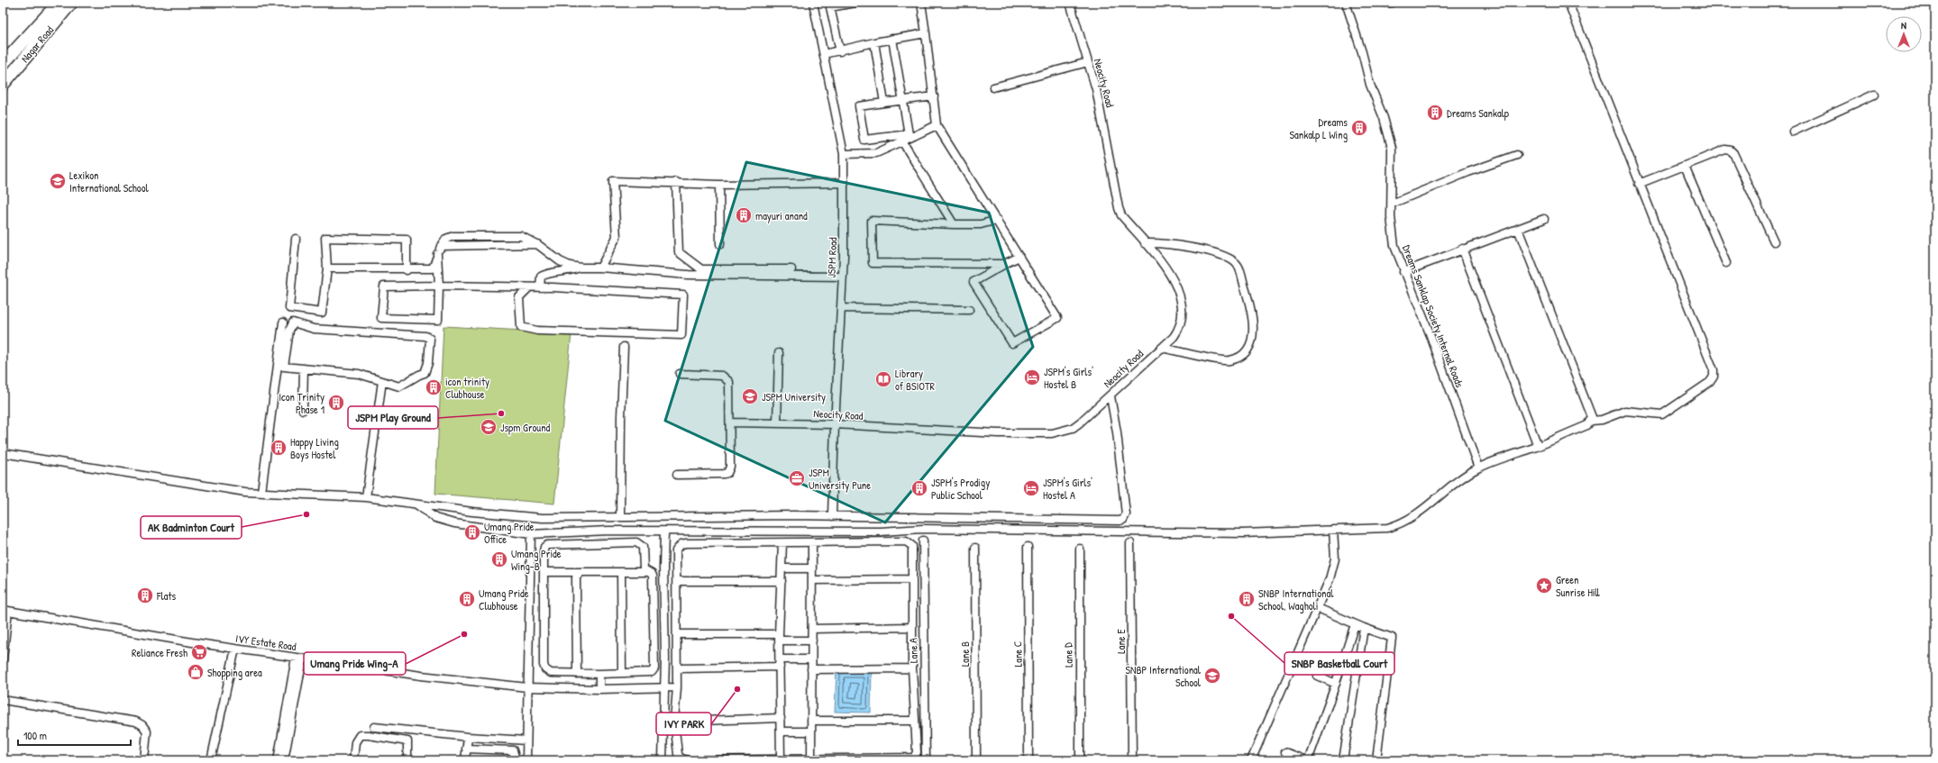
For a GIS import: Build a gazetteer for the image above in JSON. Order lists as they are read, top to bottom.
{
  "streets": {
    "highway": ["Nagar Road"],
    "street": [
      "Neocity Road",
      "JSPM Road",
      "Dreams Sanklap Society Internal Roads",
      "Lane E",
      "IVY Estate Road",
      "Lane A",
      "Lane B",
      "Lane C",
      "Lane D"
    ]
  },
  "crossings": [
    ["Neocity Road", "JSPM Road"]
  ],
  "places": {
    "building": [
      "Dreams Sankalp",
      "Dreams Sankalp L Wing",
      "mayuri anand",
      "icon trinity Clubhouse",
      "Icon Trinity Phase 1",
      "Happy Living Boys Hostel",
      "JSPM's Prodigy Public School",
      "Umang Pride Office",
      "Umang Pride Wing-B",
      "Flats",
      "Umang Pride Clubhouse",
      "SNBP International School, Wagholi"
    ],
    "school or university": [
      "Lexikon International School",
      "JSPM University",
      "Jspm Ground",
      "SNBP International School"
    ],
    "hotel": ["JSPM's Girls' Hostel B", "JSPM's Girls' Hostel A"],
    "library": ["Library of BSIOTR"],
    "other": [
      "JSPM Play Ground",
      "AK Badminton Court",
      "SNBP Basketball Court",
      "Umang Pride Wing-A",
      "IVY PARK"
    ],
    "office": ["JSPM University Pune"],
    "place": ["Green Sunrise Hill"],
    "supermarket": ["Reliance Fresh"],
    "shop": ["Shopping area"]
  },
  "scale_bar": "100 m",
  "north": "top"
}
